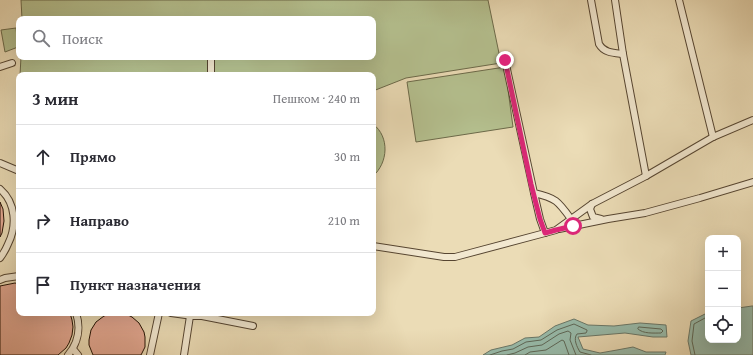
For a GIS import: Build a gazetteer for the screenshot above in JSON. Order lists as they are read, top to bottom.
{
  "page": {
    "search": "Поиск",
    "heading": ["3 мин", "Пешком · 240 m"],
    "list": [
      ["Прямо", "30 m"],
      ["Направо", "210 m"],
      "Пункт назначения"
    ],
    "map_buttons": ["+", "−"]
  }
}
